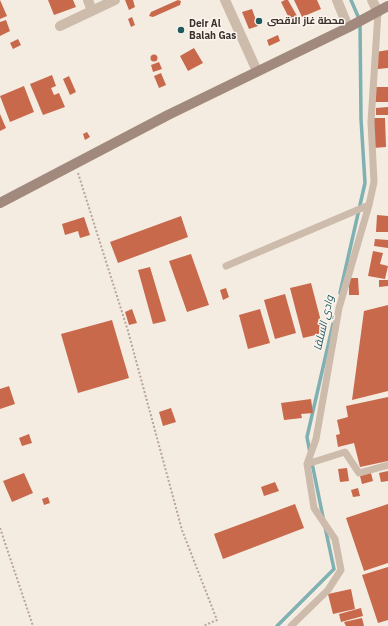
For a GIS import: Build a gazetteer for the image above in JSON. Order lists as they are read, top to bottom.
{
  "water": ["وادي السلقا"],
  "places": ["محطة غاز الاقصى", "Deir Al Balah Gas"]
}
